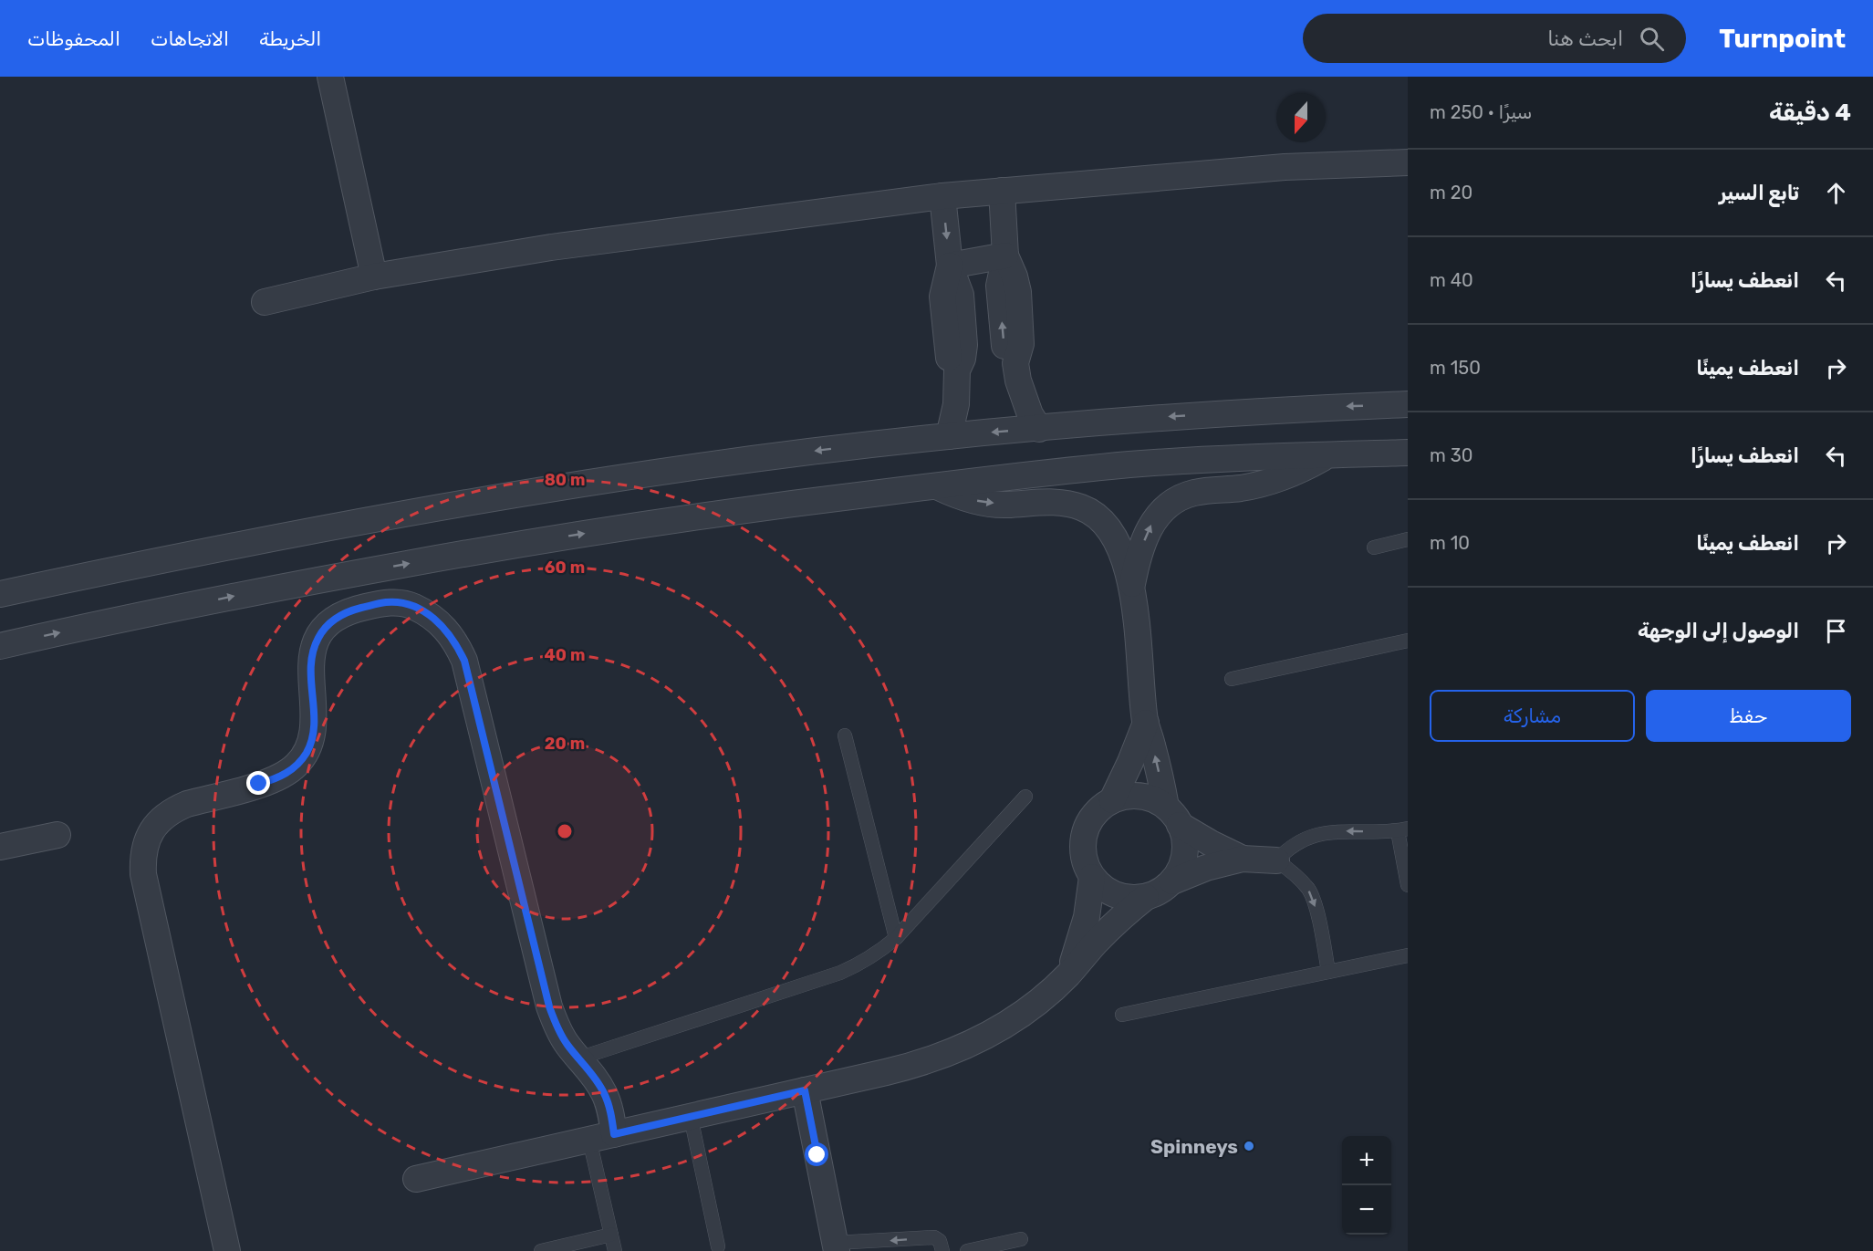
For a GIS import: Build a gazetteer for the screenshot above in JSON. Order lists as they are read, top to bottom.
{
  "places": ["Spinneys"],
  "north": "bottom",
  "page": {
    "header": "Turnpoint",
    "search": "ابحث هنا",
    "nav": ["الخريطة", "الاتجاهات", "المحفوظات"],
    "heading": ["4 دقيقة", "سيرًا · 250 m"],
    "list": [
      ["تابع السير", "20 m"],
      ["انعطف يسارًا", "40 m"],
      ["انعطف يمينًا", "150 m"],
      ["انعطف يسارًا", "30 m"],
      ["انعطف يمينًا", "10 m"],
      "الوصول إلى الوجهة"
    ],
    "buttons": ["حفظ", "مشاركة"],
    "map_buttons": ["+", "−"]
  },
  "rings": [
    "80 m",
    "60 m",
    "40 m",
    "20 m"
  ]
}
